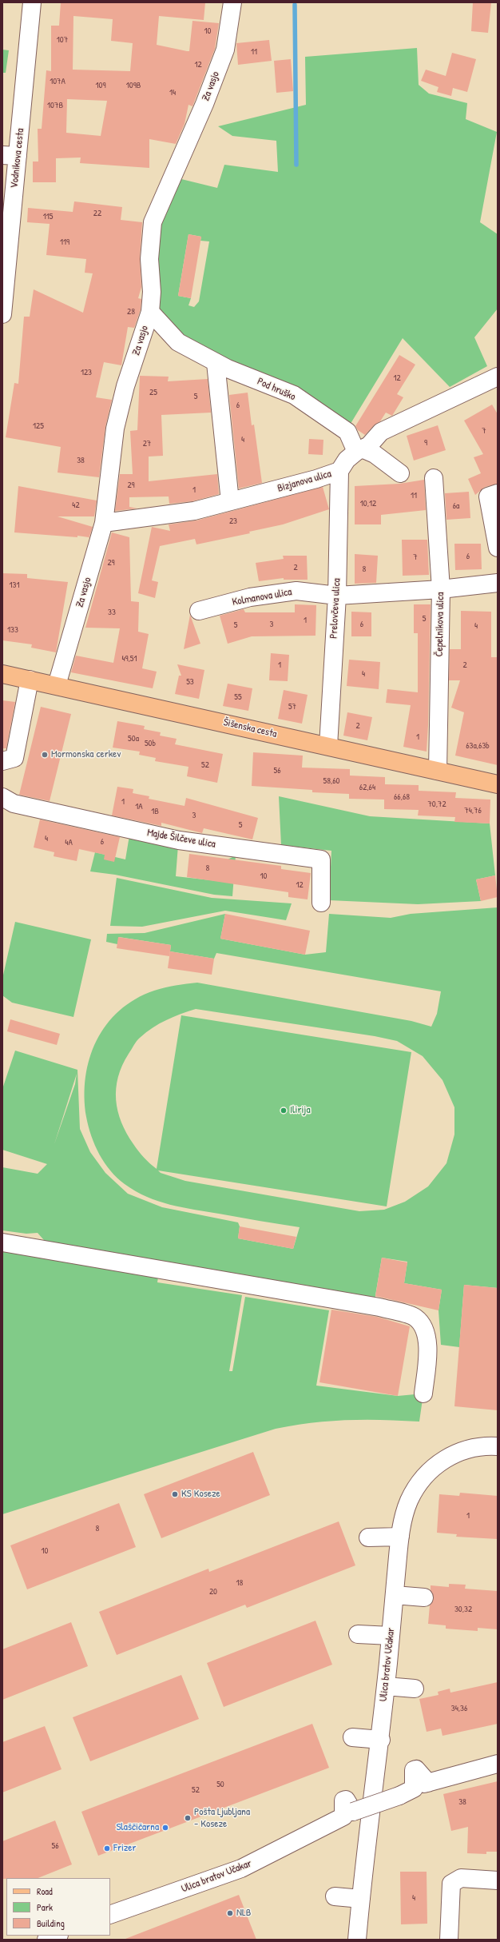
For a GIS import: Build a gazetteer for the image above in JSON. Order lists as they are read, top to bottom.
{
  "streets": {
    "main road": ["Šišenska cesta"],
    "street": [
      "Za vasjo",
      "Vodnikova cesta",
      "Pod hruško",
      "Bizjanova ulica",
      "Kolmanova ulica",
      "Prelovčeva ulica",
      "Čepelnikova ulica",
      "Majde Šilčeve ulica",
      "Ulica bratov Učakar"
    ]
  },
  "crossings": [
    ["Za vasjo", "Pod hruško"],
    ["Za vasjo", "Bizjanova ulica"],
    ["Za vasjo", "Šišenska cesta"],
    ["Pod hruško", "Bizjanova ulica"],
    ["Bizjanova ulica", "Prelovčeva ulica"],
    ["Kolmanova ulica", "Prelovčeva ulica"],
    ["Kolmanova ulica", "Čepelnikova ulica"],
    ["Prelovčeva ulica", "Šišenska cesta"],
    ["Čepelnikova ulica", "Šišenska cesta"]
  ],
  "places": [
    "Mormonska cerkev",
    "Ilirija",
    "KS Koseze",
    "Pošta Ljubljana - Koseze",
    "Slaščičarna",
    "Frizer",
    "NLB"
  ],
  "house_numbers": [
    "10",
    "107",
    "11",
    "12",
    "107A",
    "109",
    "109B",
    "14",
    "107B",
    "22",
    "115",
    "119",
    "28",
    "123",
    "12",
    "25",
    "5",
    "6",
    "125",
    "7",
    "4",
    "9",
    "27",
    "38",
    "29",
    "1",
    "11",
    "10,12",
    "42",
    "6a",
    "23",
    "6",
    "7",
    "29",
    "2",
    "8",
    "131",
    "33",
    "5",
    "1",
    "3",
    "6",
    "5",
    "4",
    "133",
    "49,51",
    "1",
    "2",
    "4",
    "53",
    "55",
    "57",
    "2",
    "1",
    "50a",
    "50b",
    "63a,63b",
    "52",
    "56",
    "58,60",
    "62,64",
    "66,68",
    "1",
    "70,72",
    "1A",
    "74,76",
    "1B",
    "3",
    "5",
    "4",
    "6",
    "4A",
    "8",
    "10",
    "12",
    "1",
    "8",
    "10",
    "18",
    "20",
    "30,32",
    "34,36",
    "50",
    "52",
    "38",
    "56",
    "4"
  ],
  "legend": ["Road", "Park", "Building"]
}
